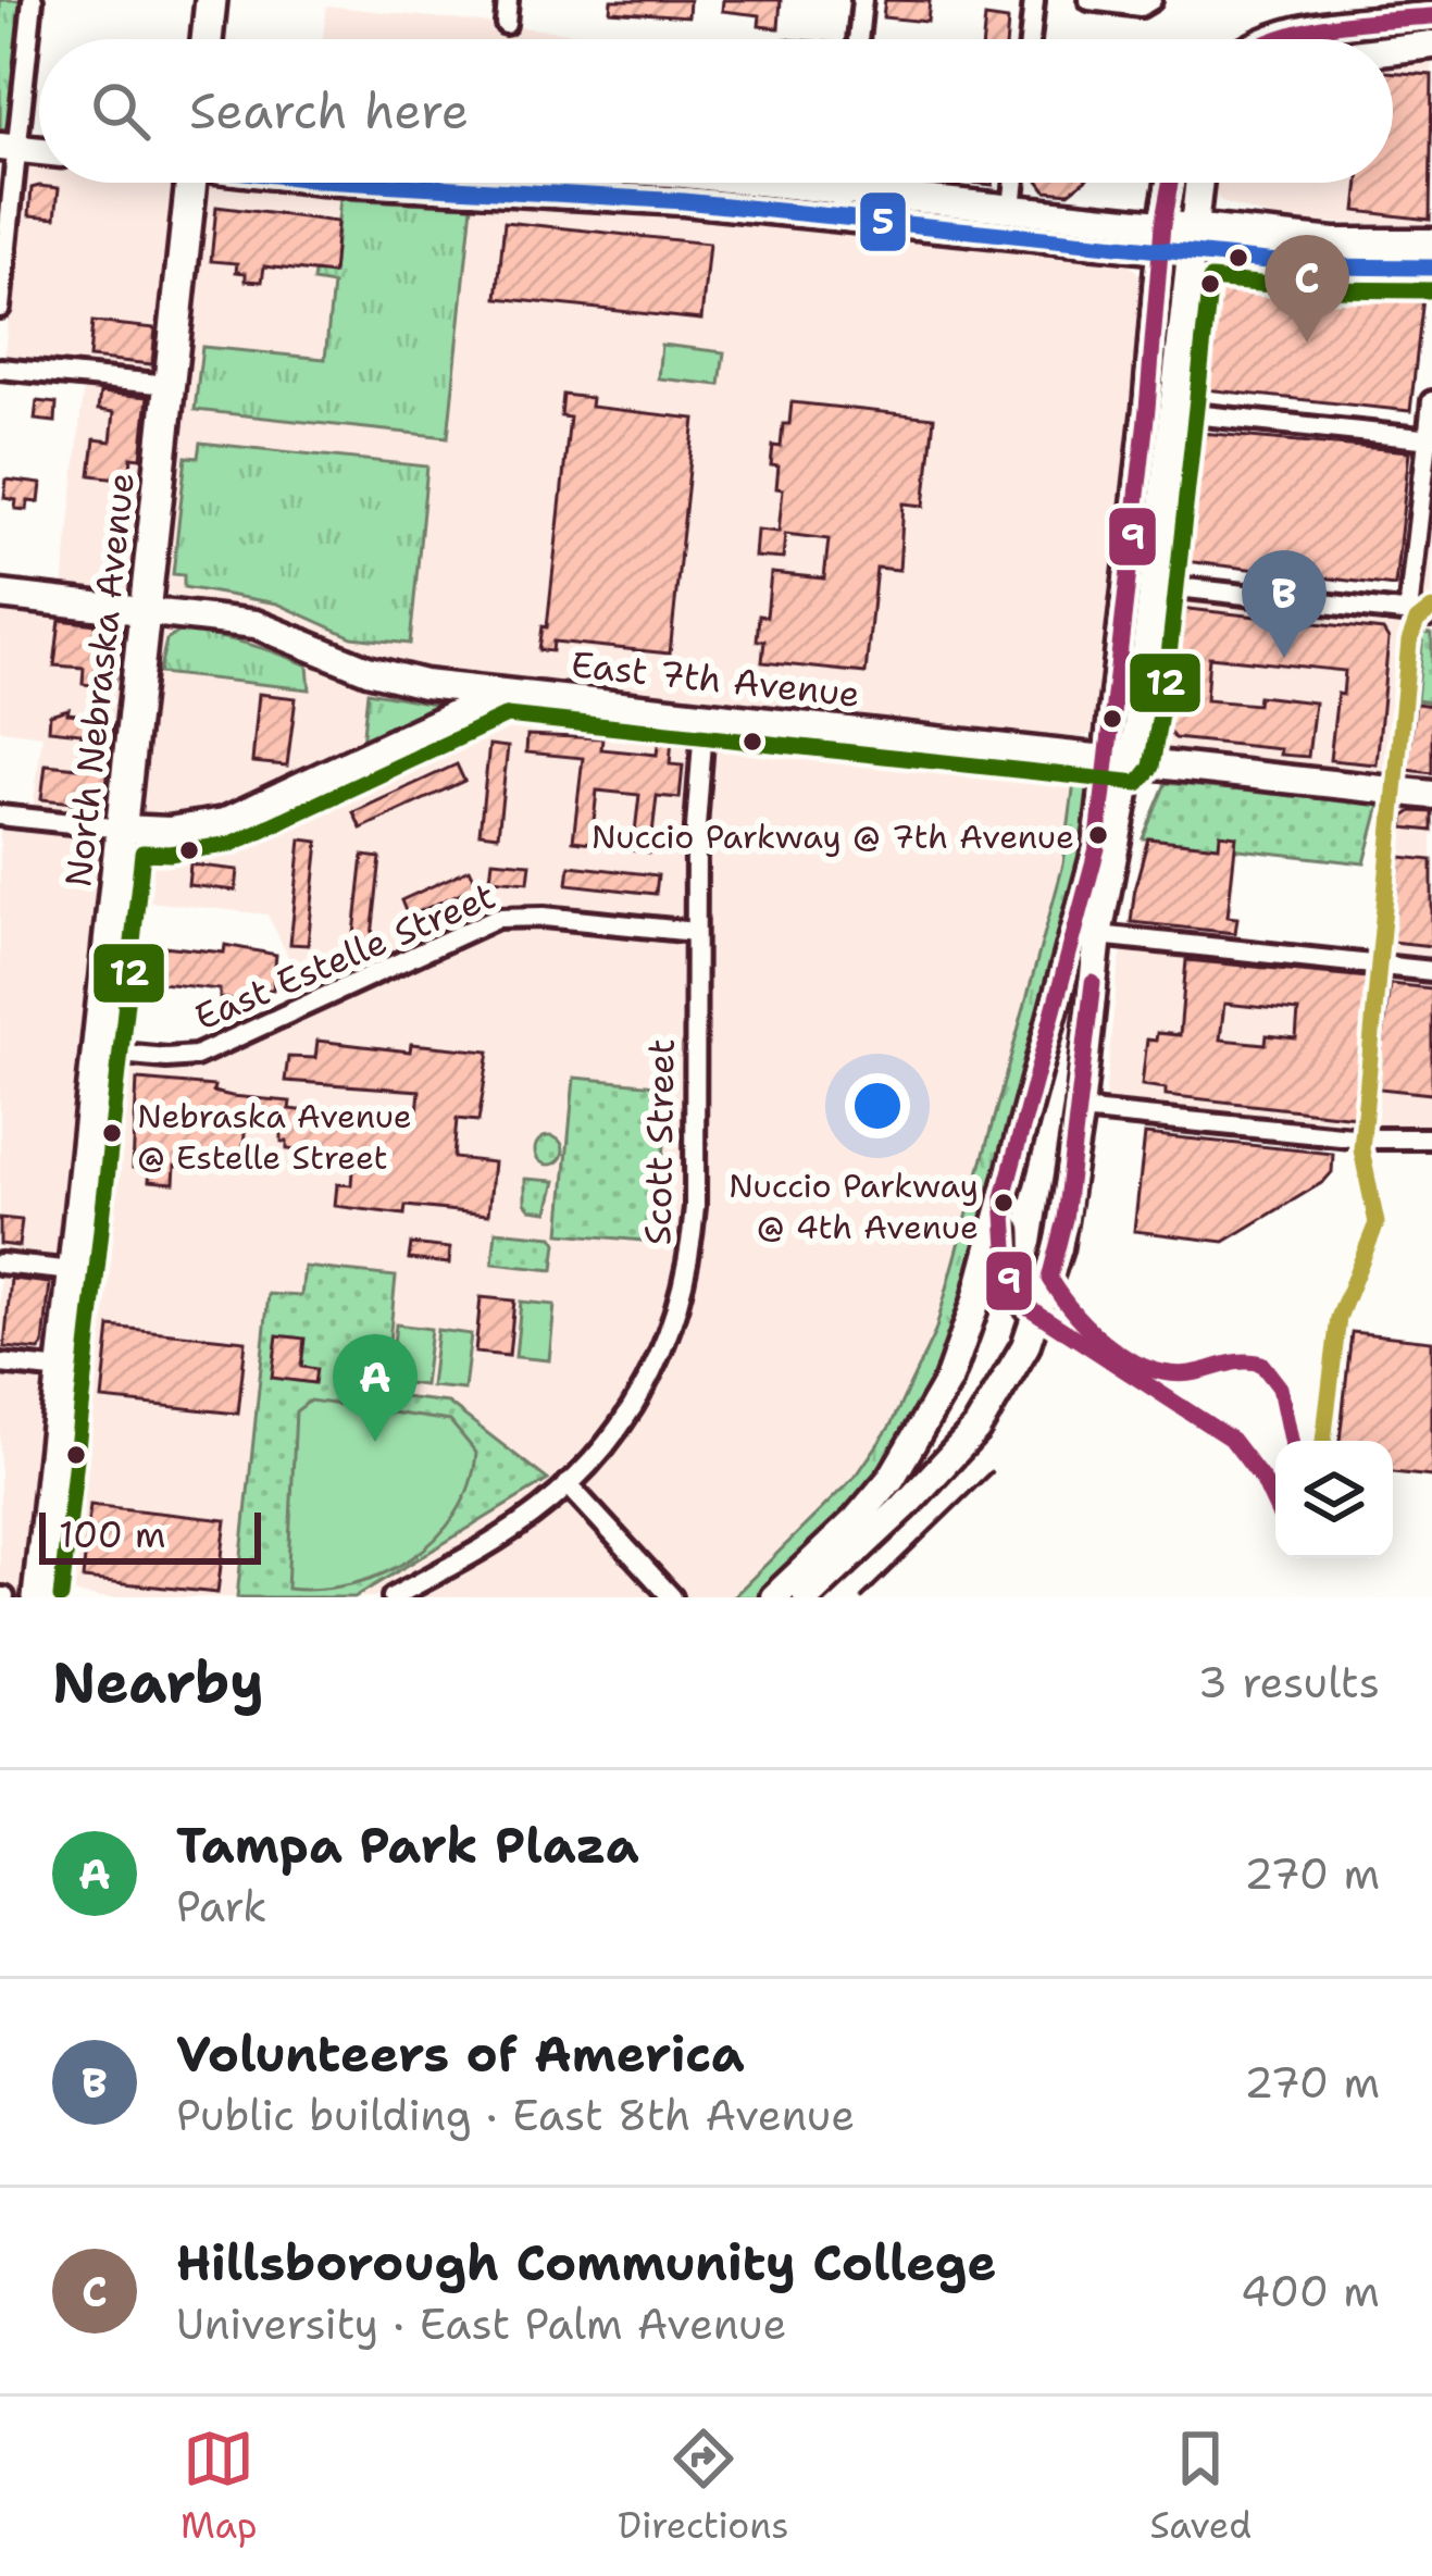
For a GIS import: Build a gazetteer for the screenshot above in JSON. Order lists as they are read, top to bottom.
{
  "streets": {
    "main road": ["North Nebraska Avenue"],
    "street": ["East 7th Avenue", "East Estelle Street", "Scott Street"]
  },
  "crossings": [
    ["East 7th Avenue", "North Nebraska Avenue"],
    ["East 7th Avenue", "Scott Street"],
    ["North Nebraska Avenue", "East Estelle Street"],
    ["East Estelle Street", "Scott Street"]
  ],
  "places": ["Nuccio Parkway @ 7th Avenue", "Nebraska Avenue @ Estelle Street", "Nuccio Parkway @ 4th Avenue"],
  "lines": ["transit line 9", "transit line 5", "transit line 12"],
  "scale_bar": "100 m",
  "page": {
    "search": "Search here",
    "pins": ["C", "B", "A"],
    "scale": "100 m",
    "heading": ["Nearby", "3 results"],
    "list": [
      {
        "mark": "A",
        "name": "Tampa Park Plaza",
        "note": "Park",
        "value": "270 m"
      },
      {
        "mark": "B",
        "name": "Volunteers of America",
        "note": "Public building · East 8th Avenue",
        "value": "270 m"
      },
      {
        "mark": "C",
        "name": "Hillsborough Community College",
        "note": "University · East Palm Avenue",
        "value": "400 m"
      }
    ],
    "nav": ["Map", "Directions", "Saved"]
  }
}
